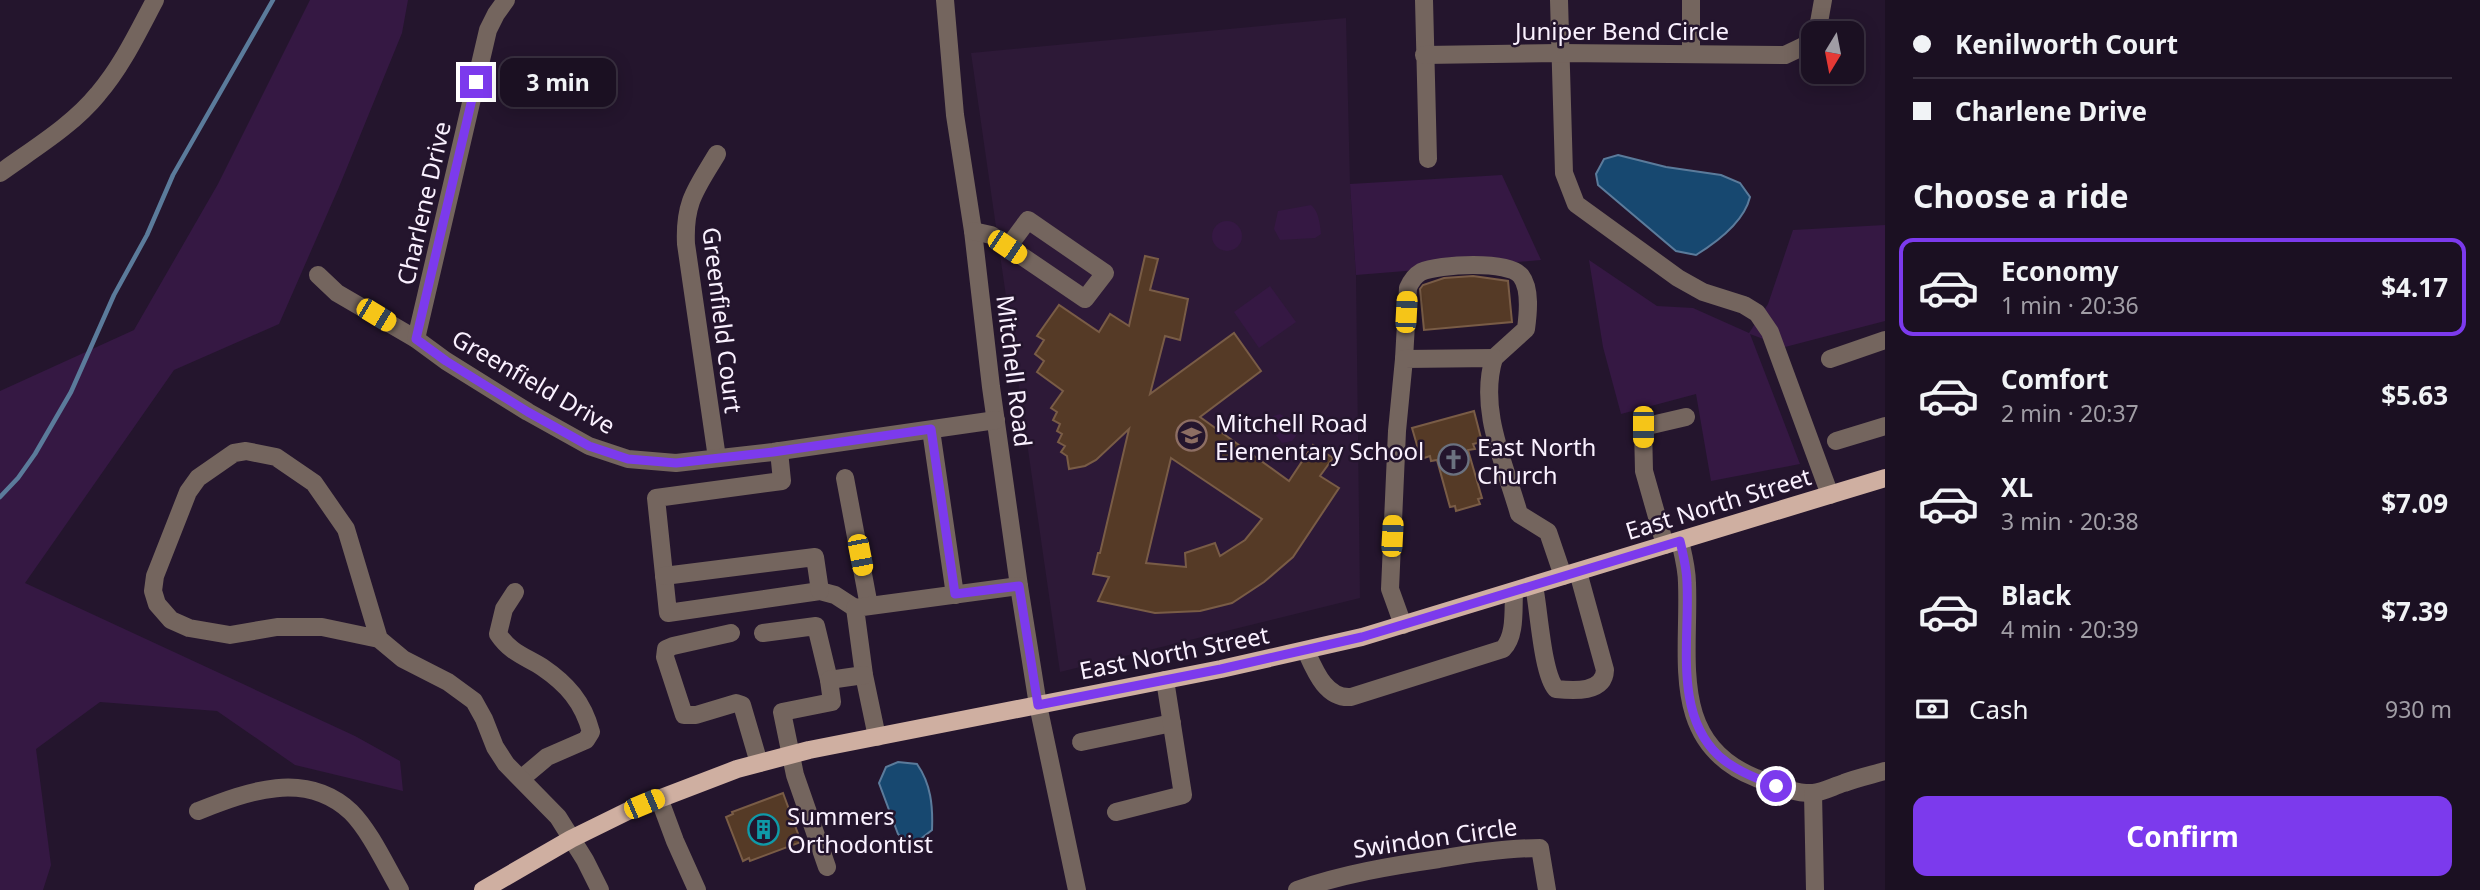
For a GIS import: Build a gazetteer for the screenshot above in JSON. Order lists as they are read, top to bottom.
{
  "streets": {
    "main road": ["East North Street"],
    "street": [
      "Juniper Bend Circle",
      "Charlene Drive",
      "Greenfield Court",
      "Mitchell Road",
      "Greenfield Drive",
      "Swindon Circle"
    ]
  },
  "crossings": [
    ["Charlene Drive", "Greenfield Drive"],
    ["Greenfield Court", "Greenfield Drive"],
    ["Mitchell Road", "Greenfield Drive"],
    ["Mitchell Road", "East North Street"]
  ],
  "places": {
    "school or university": ["Mitchell Road Elementary School"],
    "church": ["East North Church"],
    "building": ["Summers Orthodontist"]
  },
  "north": "bottom",
  "page": {
    "banner": ["Kenilworth Court", "Charlene Drive"],
    "bubble": "3 min",
    "heading": "Choose a ride",
    "list": [
      {
        "name": "Economy",
        "note": "1 min · 20:36",
        "value": "$4.17"
      },
      {
        "name": "Comfort",
        "note": "2 min · 20:37",
        "value": "$5.63"
      },
      {
        "name": "XL",
        "note": "3 min · 20:38",
        "value": "$7.09"
      },
      {
        "name": "Black",
        "note": "4 min · 20:39",
        "value": "$7.39"
      }
    ],
    "pay": ["Cash", "930 m"],
    "buttons": "Confirm"
  }
}
